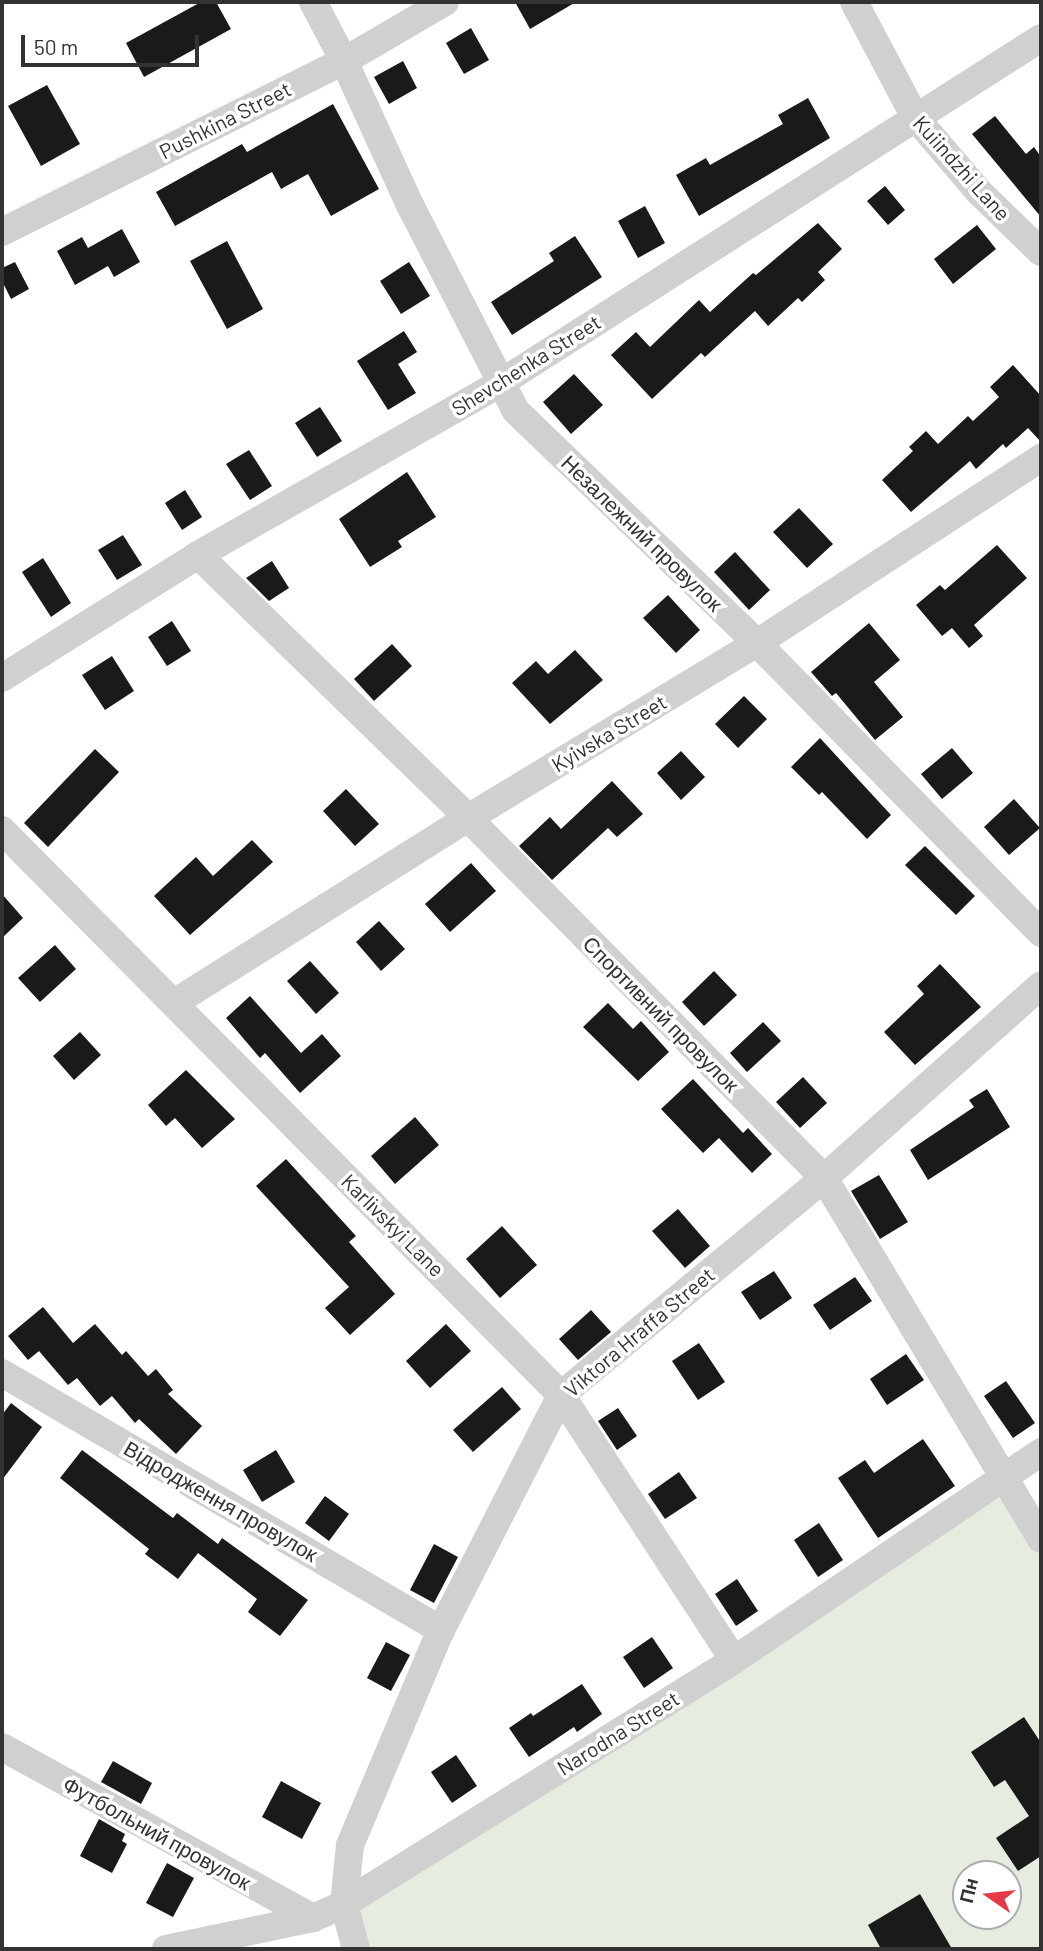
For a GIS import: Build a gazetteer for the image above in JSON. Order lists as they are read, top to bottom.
{
  "streets": {
    "street": [
      "Pushkina Street",
      "Kuiindzhi Lane",
      "Shevchenka Street",
      "Незалежний провулок",
      "Kyivska Street",
      "Спортивний провулок",
      "Karlіvskyi Lane",
      "Viktora Hraffa Street",
      "Відродження провулок",
      "Narodna Street",
      "Футбольний провулок"
    ]
  },
  "crossings": [
    ["Pushkina Street", "Незалежний провулок"],
    ["Kuiindzhi Lane", "Shevchenka Street"],
    ["Shevchenka Street", "Незалежний провулок"],
    ["Shevchenka Street", "Спортивний провулок"],
    ["Незалежний провулок", "Kyivska Street"],
    ["Kyivska Street", "Спортивний провулок"],
    ["Kyivska Street", "Karlіvskyi Lane"],
    ["Спортивний провулок", "Viktora Hraffa Street"],
    ["Спортивний провулок", "Narodna Street"],
    ["Karlіvskyi Lane", "Viktora Hraffa Street"],
    ["Karlіvskyi Lane", "Narodna Street"],
    ["Viktora Hraffa Street", "Відродження провулок"],
    ["Viktora Hraffa Street", "Narodna Street"],
    ["Narodna Street", "Футбольний провулок"]
  ],
  "scale_bar": "50 m",
  "north": "left"
}
